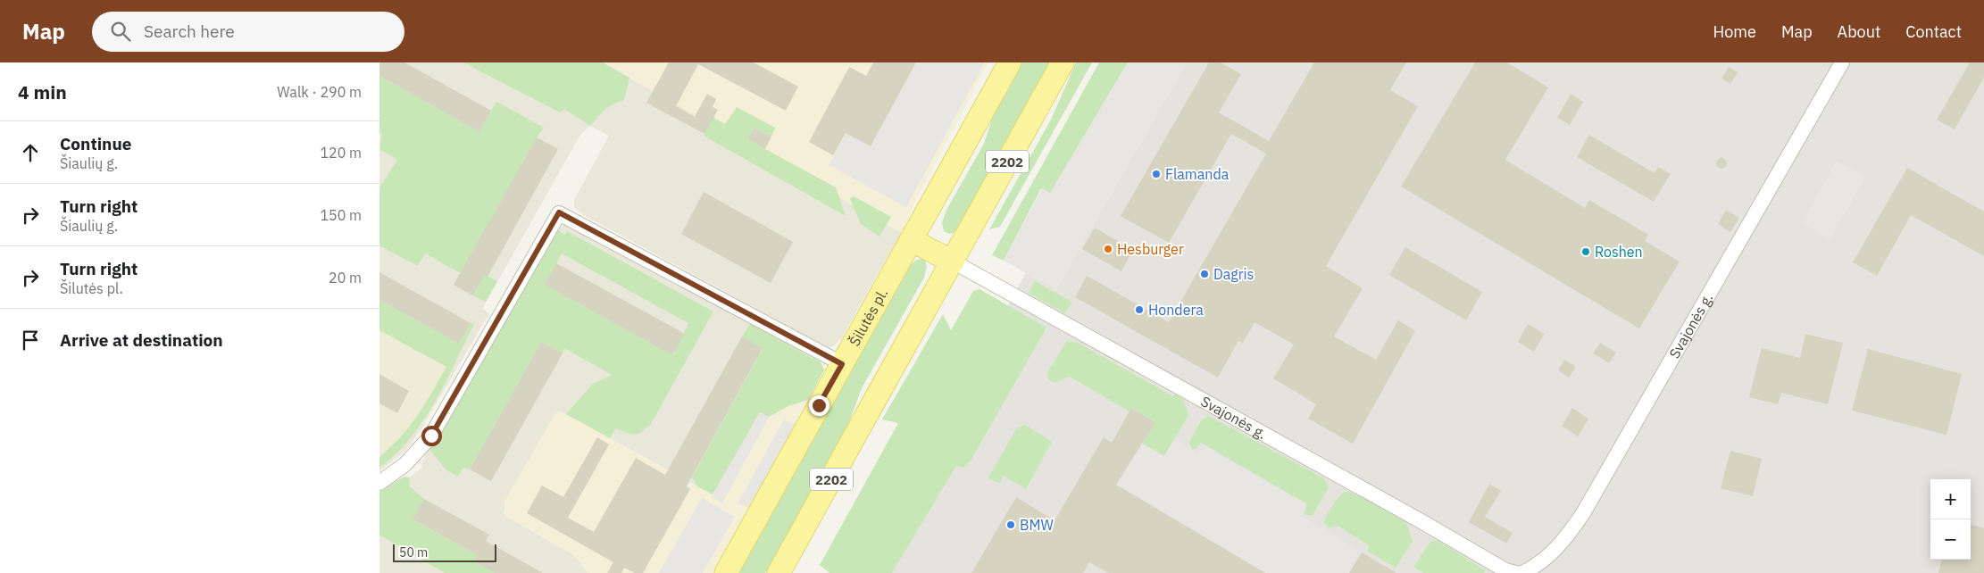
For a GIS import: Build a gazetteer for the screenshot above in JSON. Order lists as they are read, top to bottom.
{
  "streets": {
    "main road": ["2202", "Šilutės pl."],
    "street": ["Svajonės g."]
  },
  "crossings": [
    ["2202", "Svajonės g."]
  ],
  "places": [
    "Flamanda",
    "Hesburger",
    "Roshen",
    "Dagris",
    "Hondera",
    "BMW"
  ],
  "scale_bar": "50 m",
  "page": {
    "header": "Map",
    "search": "Search here",
    "nav": [
      "Home",
      "Map",
      "About",
      "Contact"
    ],
    "heading": ["4 min", "Walk · 290 m"],
    "list": [
      ["Continue", "Šiaulių g.", "120 m"],
      ["Turn right", "Šiaulių g.", "150 m"],
      ["Turn right", "Šilutės pl.", "20 m"],
      "Arrive at destination"
    ],
    "map_buttons": ["+", "−"],
    "scale": "50 m"
  }
}
